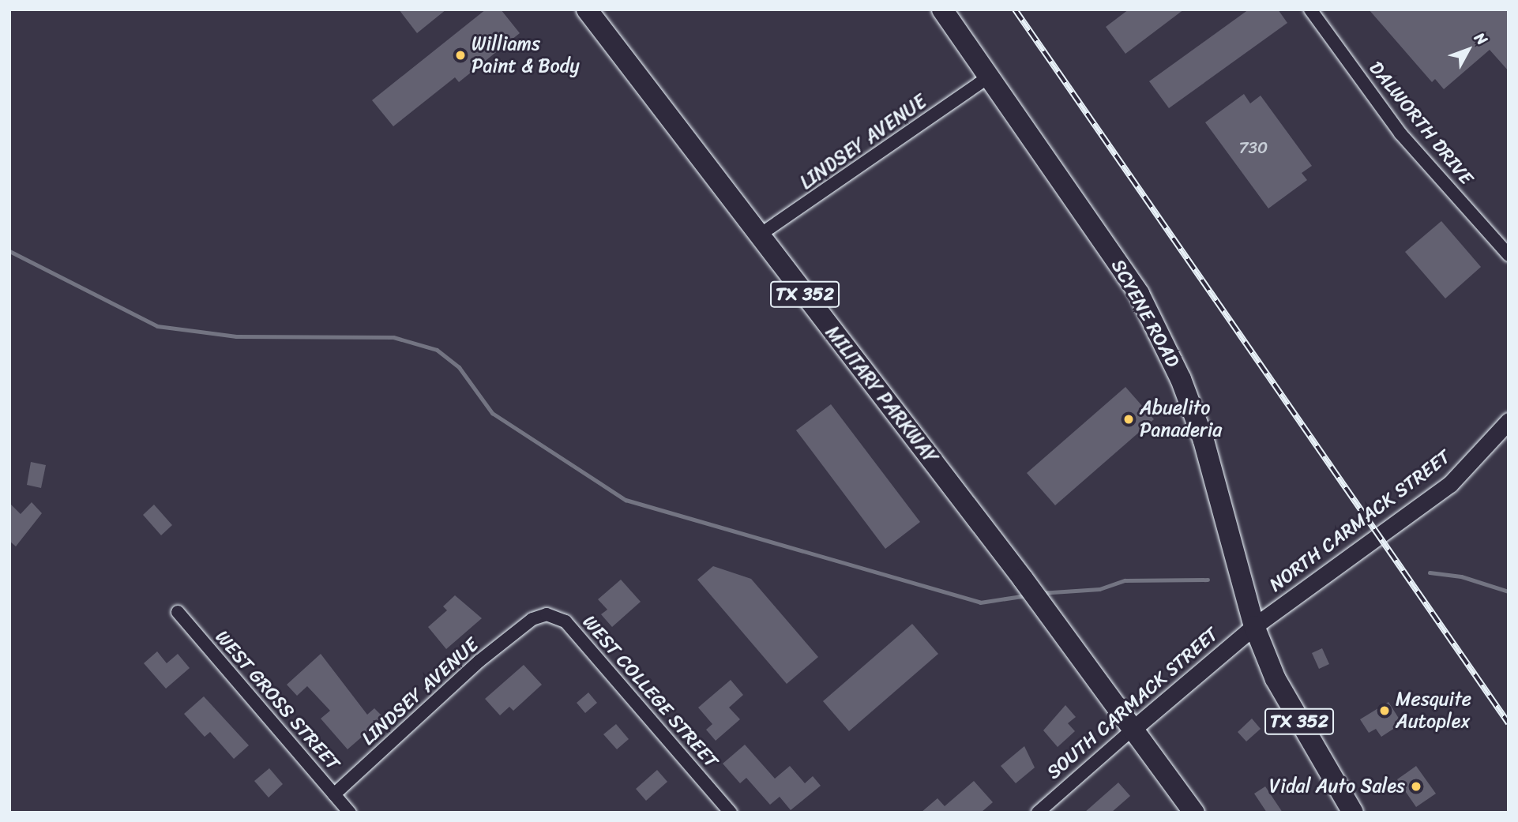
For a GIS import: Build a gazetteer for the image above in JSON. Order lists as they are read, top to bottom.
{
  "streets": {
    "main road": ["TX 352", "SCYENE ROAD", "MILITARY PARKWAY"],
    "street": [
      "DALWORTH DRIVE",
      "LINDSEY AVENUE",
      "NORTH CARMACK STREET",
      "WEST COLLEGE STREET",
      "WEST GROSS STREET",
      "SOUTH CARMACK STREET"
    ]
  },
  "crossings": [
    ["LINDSEY AVENUE", "SCYENE ROAD"],
    ["LINDSEY AVENUE", "MILITARY PARKWAY"],
    ["LINDSEY AVENUE", "WEST COLLEGE STREET"],
    ["LINDSEY AVENUE", "WEST GROSS STREET"],
    ["TX 352", "SCYENE ROAD"],
    ["TX 352", "MILITARY PARKWAY"],
    ["TX 352", "NORTH CARMACK STREET"],
    ["TX 352", "SOUTH CARMACK STREET"],
    ["SCYENE ROAD", "NORTH CARMACK STREET"],
    ["SCYENE ROAD", "SOUTH CARMACK STREET"],
    ["MILITARY PARKWAY", "SOUTH CARMACK STREET"],
    ["NORTH CARMACK STREET", "SOUTH CARMACK STREET"]
  ],
  "places": [
    "Williams Paint & Body",
    "Abuelito Panaderia",
    "Mesquite Autoplex",
    "Vidal Auto Sales"
  ],
  "house_numbers": ["730"],
  "north": "top right"
}
